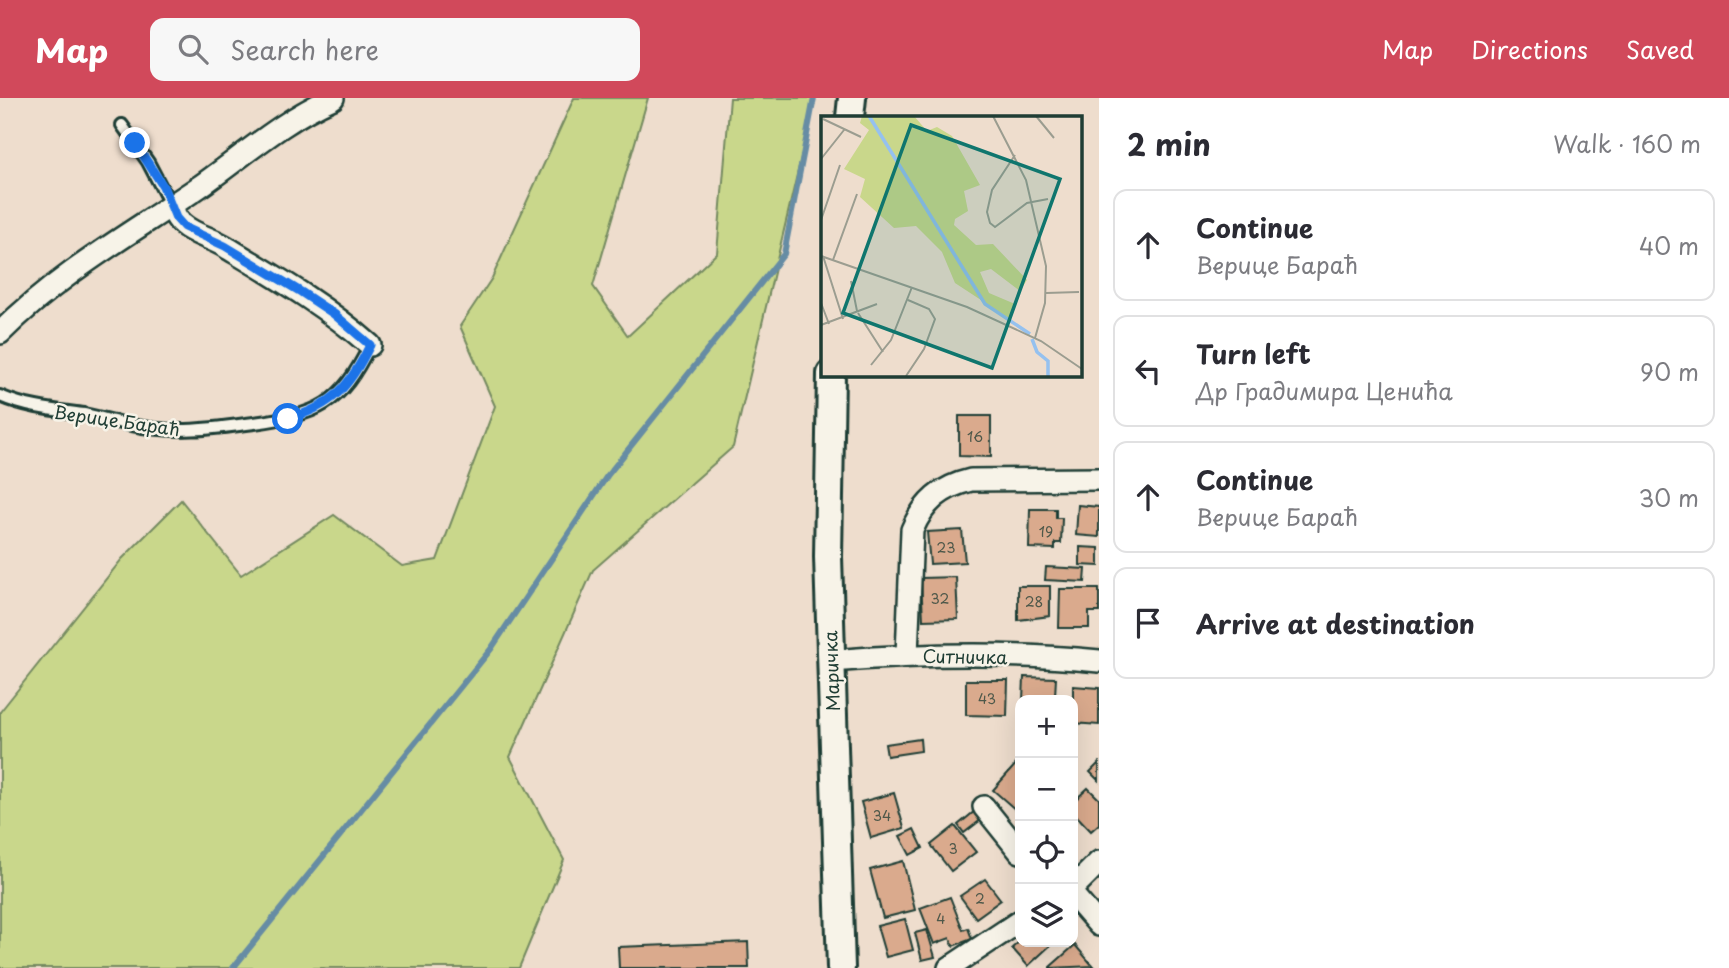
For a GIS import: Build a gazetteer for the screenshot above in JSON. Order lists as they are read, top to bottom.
{
  "streets": {
    "street": ["Ситничка", "Маричка"],
    "lane": ["Верице Бараћ"]
  },
  "crossings": [
    ["Ситничка", "Маричка"]
  ],
  "house_numbers": [
    "16",
    "19",
    "23",
    "32",
    "28",
    "43",
    "34",
    "3",
    "2",
    "4"
  ],
  "page": {
    "header": "Map",
    "search": "Search here",
    "nav": ["Map", "Directions", "Saved"],
    "heading": ["2 min", "Walk · 160 m"],
    "list": [
      ["Continue", "Верице Бараћ", "40 m"],
      ["Turn left", "Др Градимира Ценића", "90 m"],
      ["Continue", "Верице Бараћ", "30 m"],
      "Arrive at destination"
    ],
    "map_buttons": ["+", "−"]
  }
}
